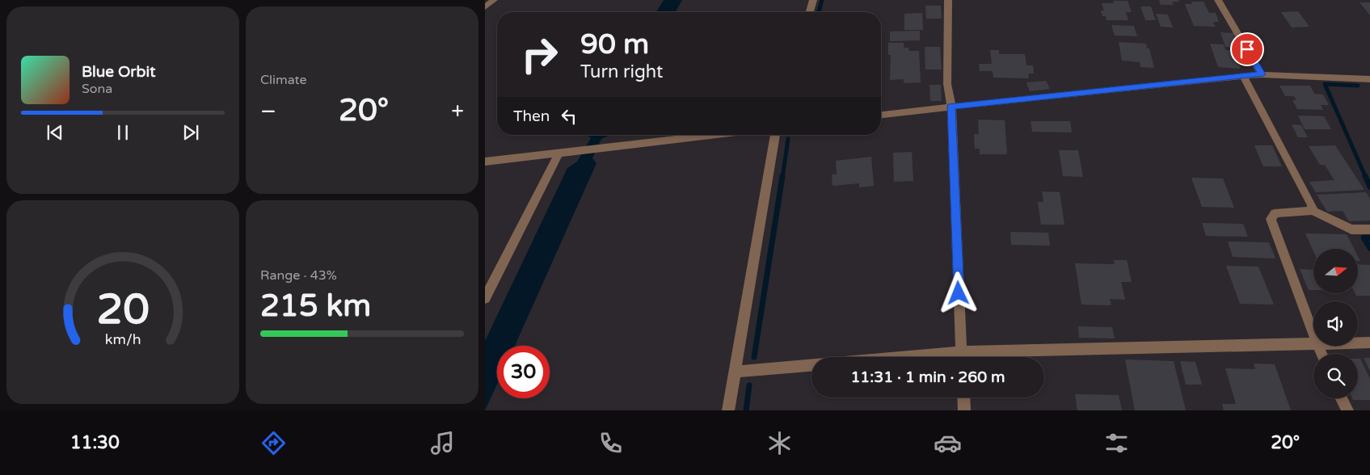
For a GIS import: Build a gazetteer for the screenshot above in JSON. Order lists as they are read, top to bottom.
{
  "north": "right",
  "page": {
    "tile": [
      "Climate",
      ["Range · 43%", "215 km"]
    ],
    "turn": ["90 m", "Turn right"],
    "song": ["Blue Orbit", "Sona"],
    "heat": ["−", "20°", "+"],
    "then": "Then",
    "limit": "30",
    "trip": "11:31 · 1 min · 260 m",
    "tabs": ["11:30", "20°"],
    "gauge": ["20", "km/h"]
  }
}
